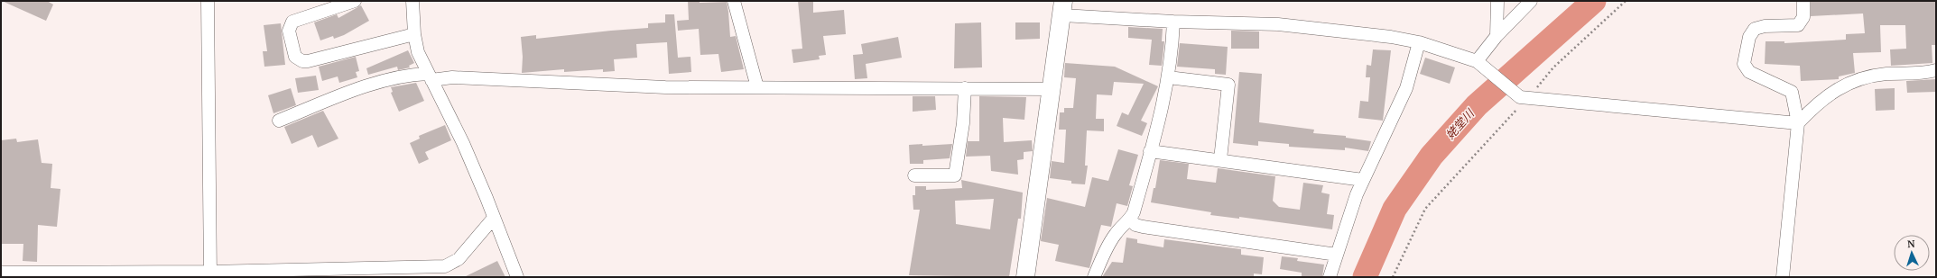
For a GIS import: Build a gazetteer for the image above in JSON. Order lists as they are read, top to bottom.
{
  "water": ["姥堂川"],
  "north": "top"
}
